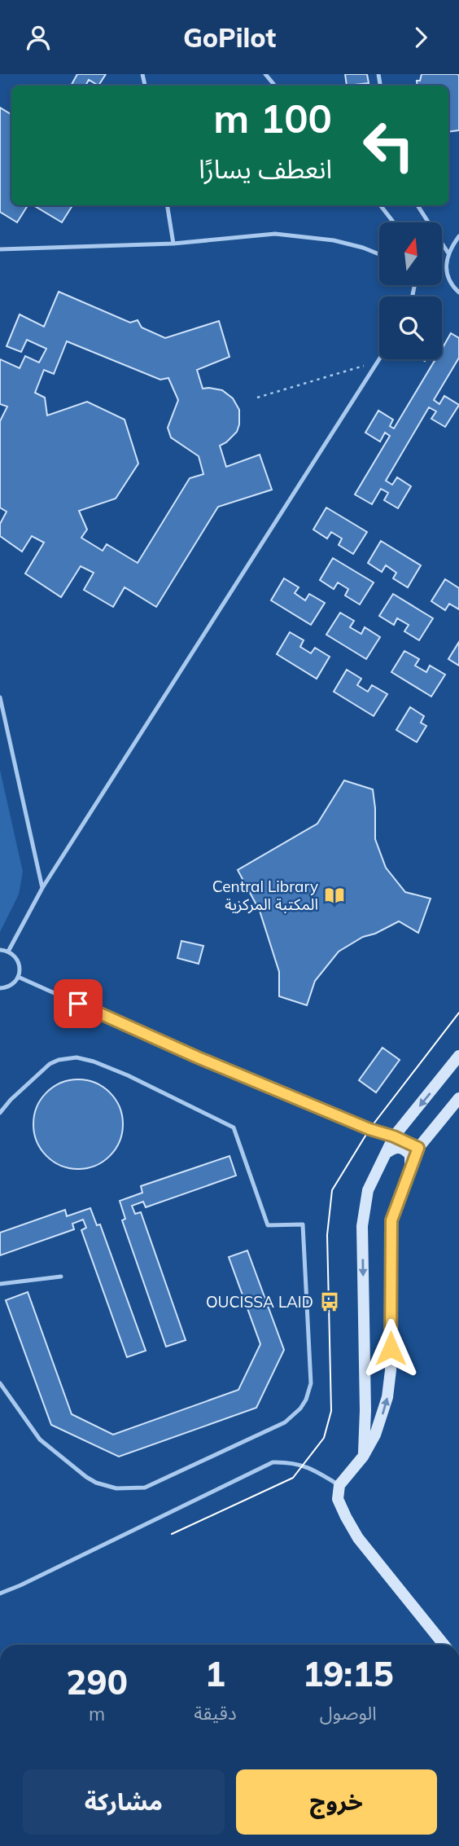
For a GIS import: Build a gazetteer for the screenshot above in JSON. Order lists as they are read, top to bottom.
{
  "places": {
    "library": ["Central Library المكتبة المركزية"],
    "bus stop": ["OUCISSA LAID"]
  },
  "north": "top",
  "page": {
    "header": "GoPilot",
    "turn": ["100 m", "انعطف يسارًا"],
    "eta": [
      "19:15",
      "الوصول",
      "1",
      "دقيقة",
      "290",
      "m"
    ],
    "buttons": ["خروج", "مشاركة"]
  }
}
